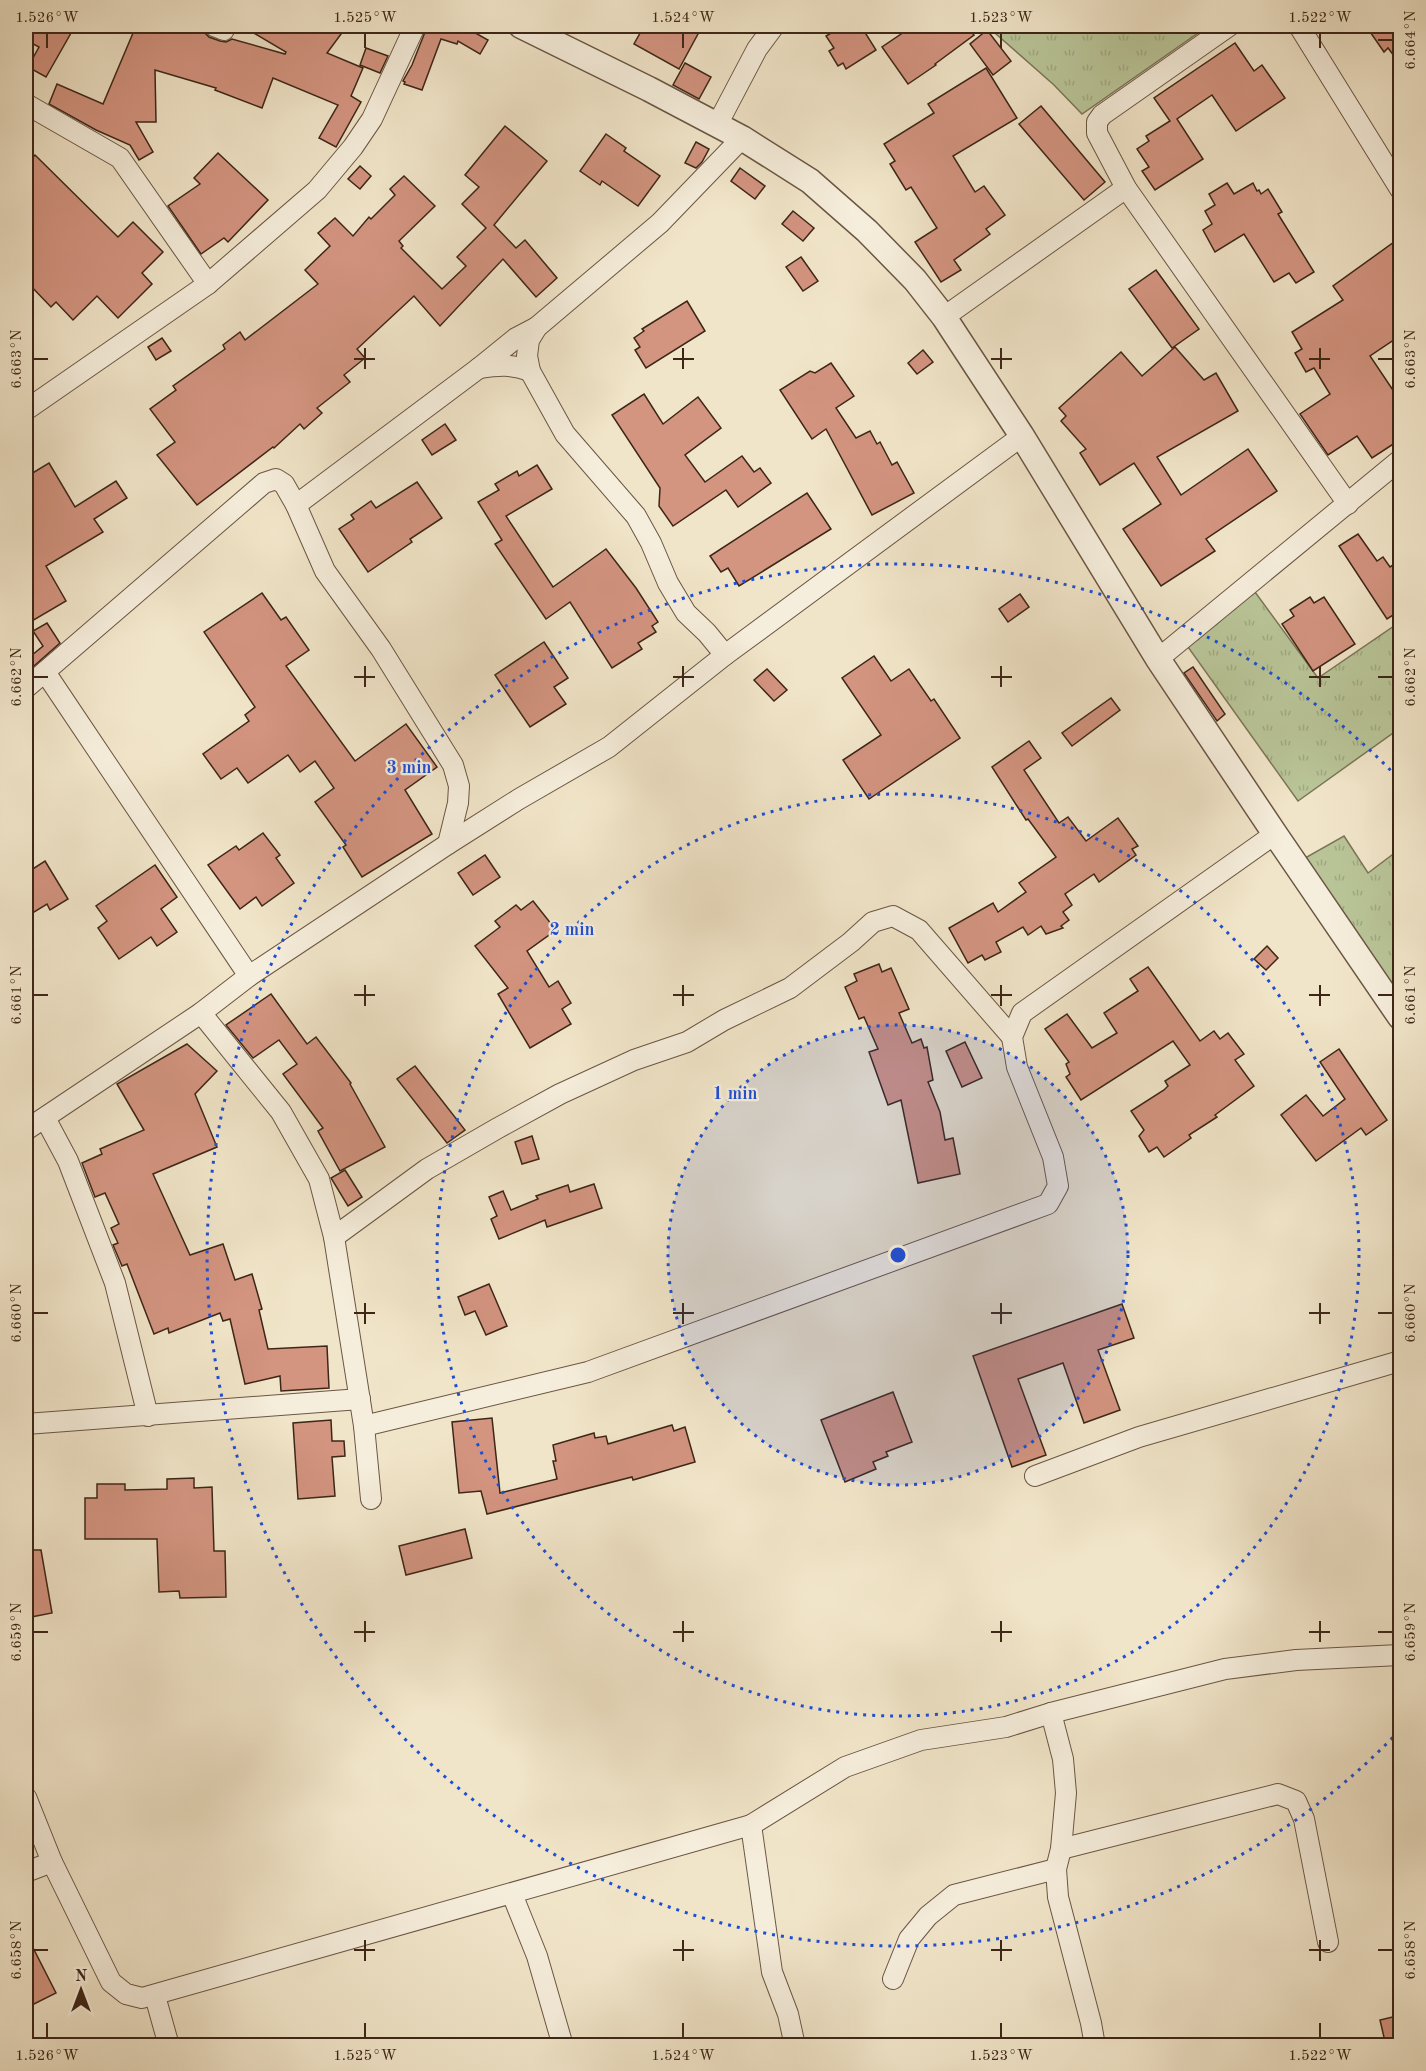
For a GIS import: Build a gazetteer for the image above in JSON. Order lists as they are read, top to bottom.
{
  "north": "top",
  "coordinates": [
    "1.526°W",
    "1.525°W",
    "1.524°W",
    "1.523°W",
    "1.522°W",
    "6.664°N",
    "6.663°N",
    "6.662°N",
    "6.661°N",
    "6.660°N",
    "6.659°N",
    "6.658°N"
  ],
  "rings": ["3 min", "2 min", "1 min"]
}
